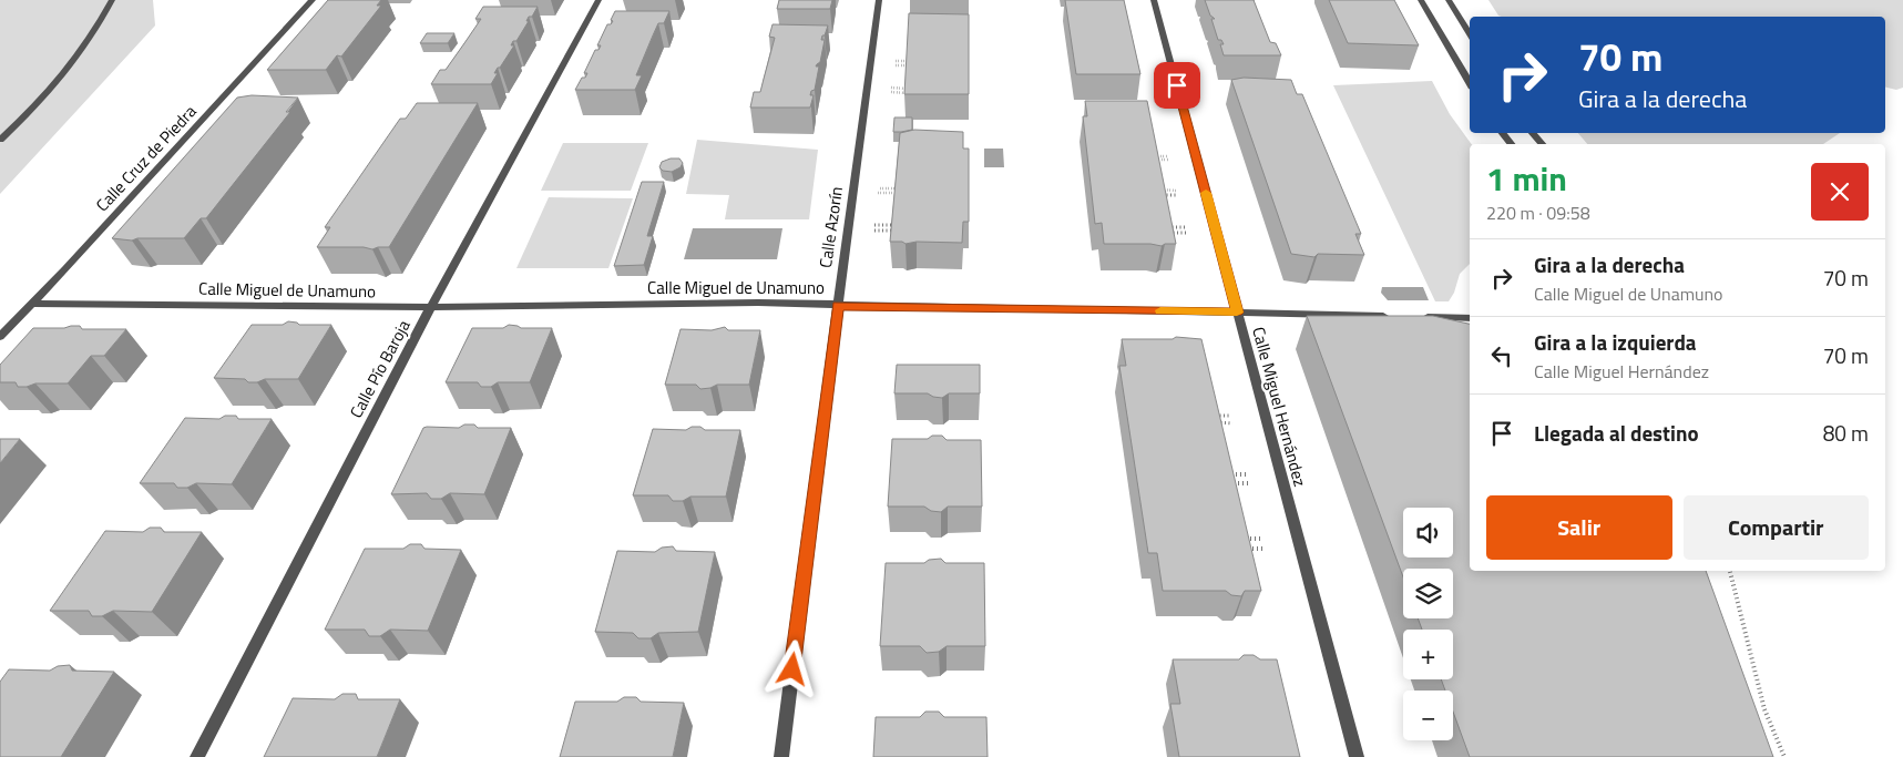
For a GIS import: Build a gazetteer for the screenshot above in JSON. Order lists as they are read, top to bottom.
{
  "streets": {
    "street": [
      "Calle Cruz de Piedra",
      "Calle Azorín",
      "Calle Miguel de Unamuno",
      "Calle Pío Baroja",
      "Calle Miguel Hernández"
    ]
  },
  "crossings": [
    ["Calle Cruz de Piedra", "Calle Miguel de Unamuno"],
    ["Calle Azorín", "Calle Miguel de Unamuno"],
    ["Calle Miguel de Unamuno", "Calle Pío Baroja"],
    ["Calle Miguel de Unamuno", "Calle Miguel Hernández"]
  ],
  "page": {
    "turn": ["70 m", "Gira a la derecha"],
    "heading": ["1 min", "220 m · 09:58"],
    "list": [
      {
        "name": "Gira a la derecha",
        "note": "Calle Miguel de Unamuno",
        "value": "70 m"
      },
      {
        "name": "Gira a la izquierda",
        "note": "Calle Miguel Hernández",
        "value": "70 m"
      },
      {
        "name": "Llegada al destino",
        "value": "80 m"
      }
    ],
    "buttons": ["Salir", "Compartir"],
    "map_buttons": ["+", "−"]
  }
}
